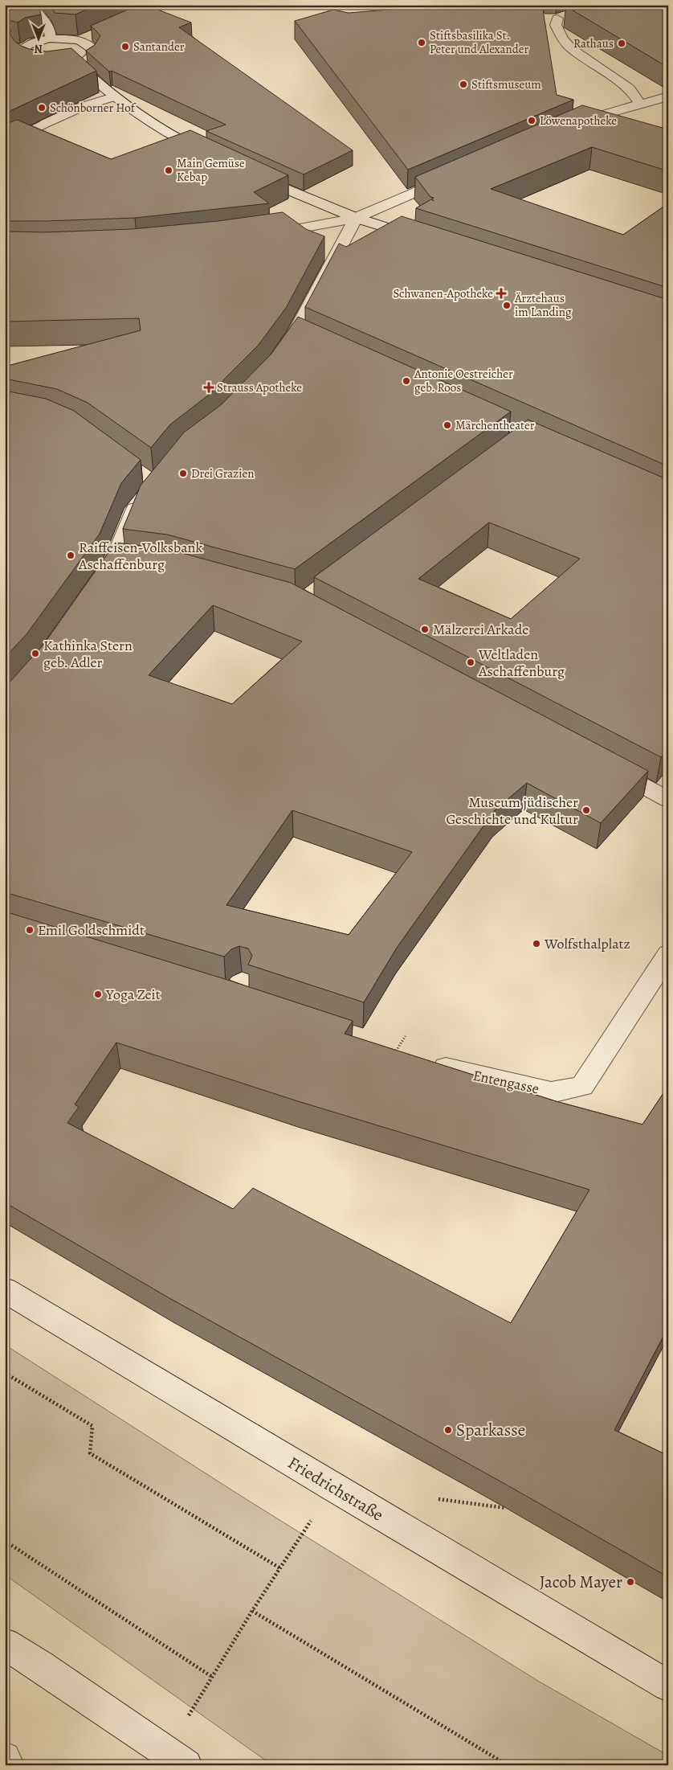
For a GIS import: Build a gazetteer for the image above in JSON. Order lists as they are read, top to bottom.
{
  "streets": {
    "street": ["Entengasse", "Friedrichstraße"]
  },
  "places": {
    "other": [
      "Stiftsbasilika St. Peter und Alexander",
      "Rathaus",
      "Santander",
      "Stiftsmuseum",
      "Schönborner Hof",
      "Löwenapotheke",
      "Main Gemüse Kebap",
      "Ärztehaus im Landing",
      "Antonie Oestreicher geb. Roos",
      "Märchentheater",
      "Drei Grazien",
      "Raiffeisen-Volksbank Aschaffenburg",
      "Mälzerei Arkade",
      "Kathinka Stern geb. Adler",
      "Weltladen Aschaffenburg",
      "Museum jüdischer Geschichte und Kultur",
      "Emil Goldschmidt",
      "Wolfsthalplatz",
      "Yoga Zeit",
      "Sparkasse",
      "Jacob Mayer"
    ],
    "health": ["Schwanen-Apotheke", "Strauss Apotheke"]
  },
  "north": "bottom"
}
